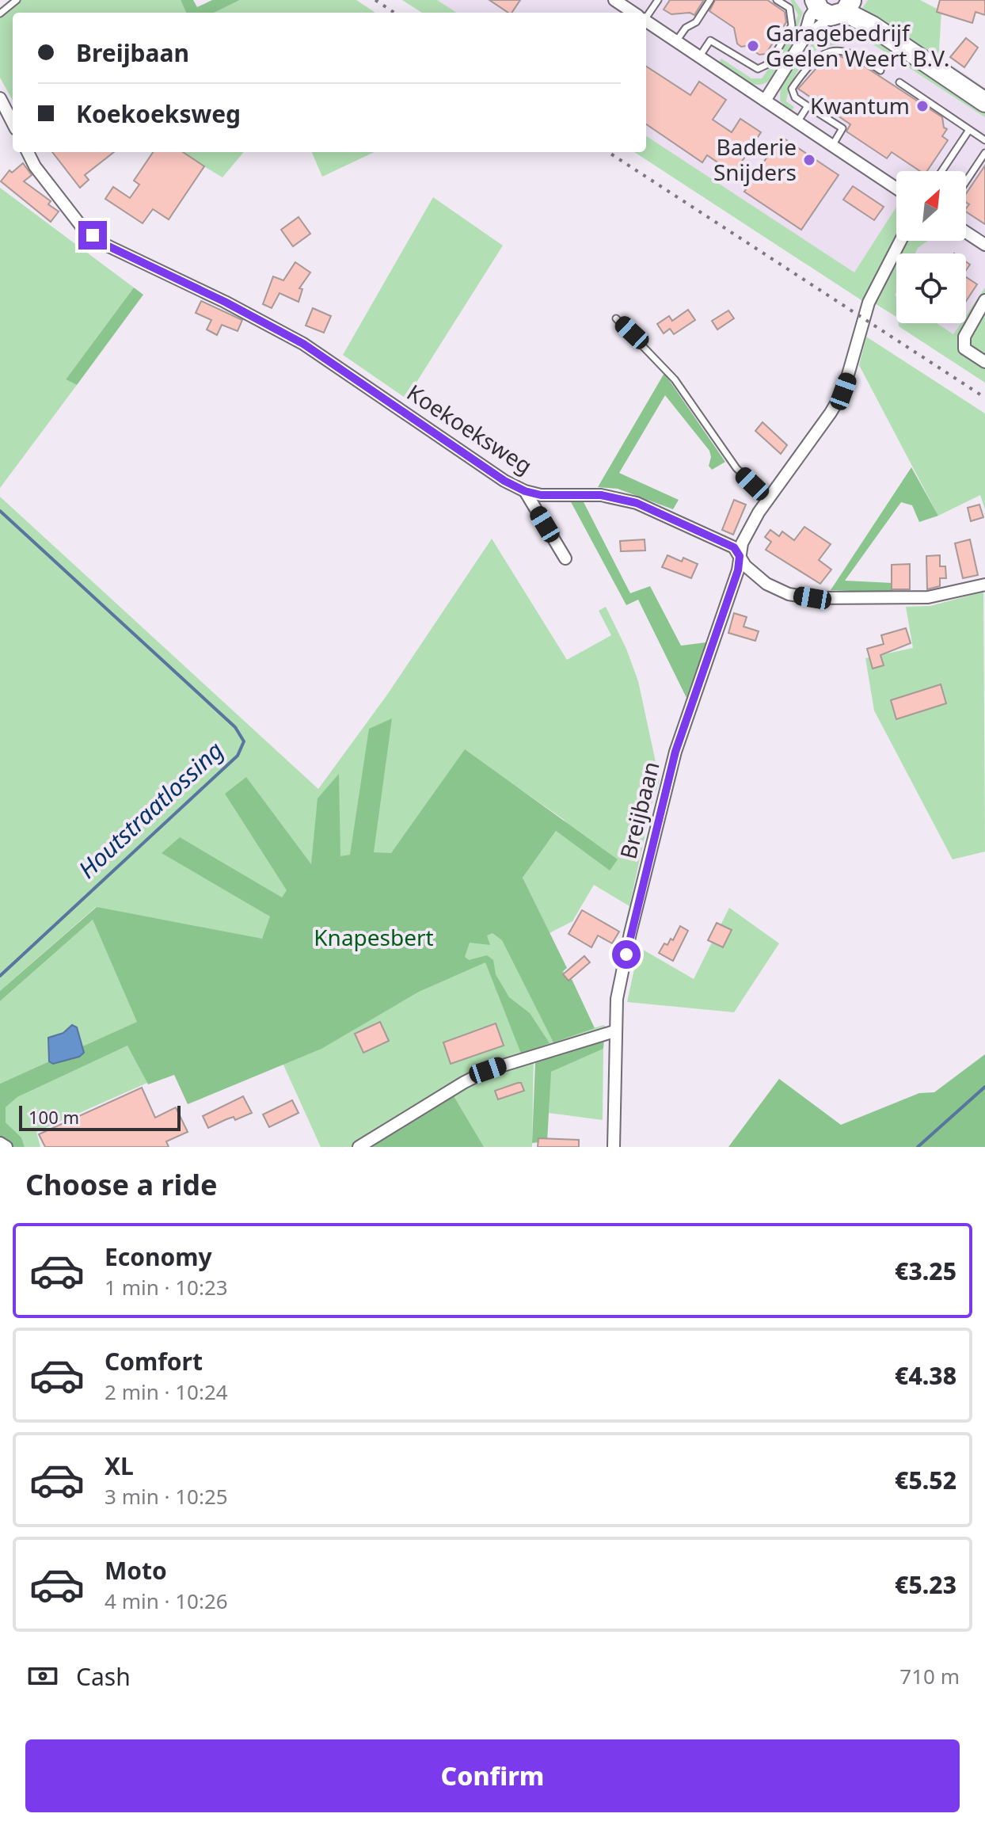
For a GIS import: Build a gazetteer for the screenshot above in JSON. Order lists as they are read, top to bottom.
{
  "streets": {
    "street": ["Koekoeksweg", "Breijbaan"]
  },
  "crossings": [
    ["Koekoeksweg", "Breijbaan"]
  ],
  "water": ["Houtstraatlossing"],
  "parks": ["Knapesbert"],
  "places": ["Garagebedrijf Geelen Weert B.V.", "Kwantum", "Baderie Snijders"],
  "scale_bar": "100 m",
  "north": "top right",
  "page": {
    "banner": ["Breijbaan", "Koekoeksweg"],
    "scale": "100 m",
    "heading": "Choose a ride",
    "list": [
      {
        "name": "Economy",
        "note": "1 min · 10:23",
        "value": "€3.25"
      },
      {
        "name": "Comfort",
        "note": "2 min · 10:24",
        "value": "€4.38"
      },
      {
        "name": "XL",
        "note": "3 min · 10:25",
        "value": "€5.52"
      },
      {
        "name": "Moto",
        "note": "4 min · 10:26",
        "value": "€5.23"
      }
    ],
    "pay": ["Cash", "710 m"],
    "buttons": "Confirm"
  }
}
